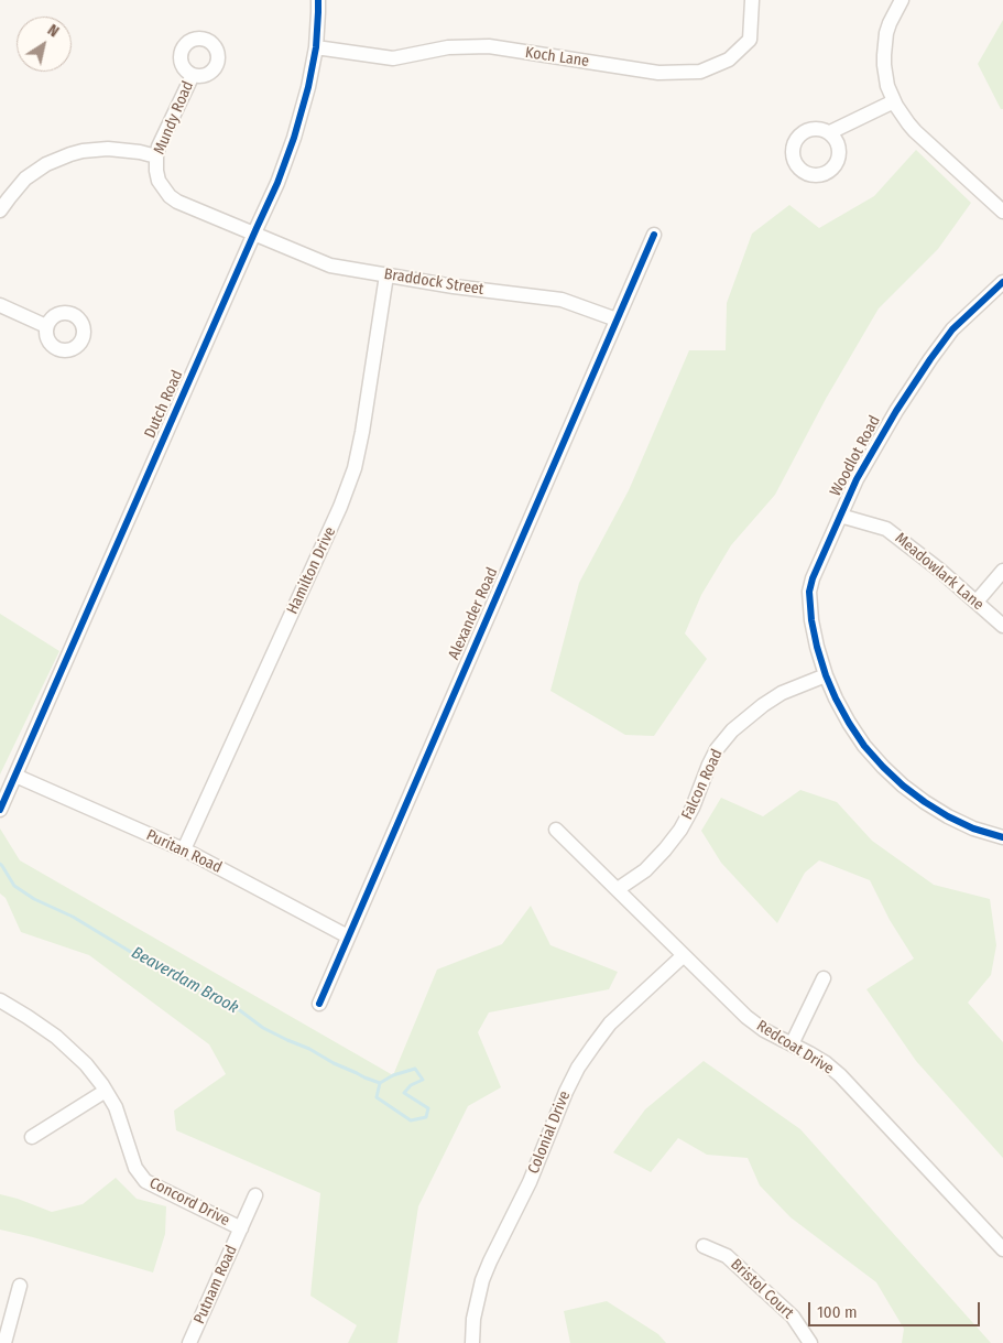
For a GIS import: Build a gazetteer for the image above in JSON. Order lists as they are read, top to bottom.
{
  "streets": {
    "street": [
      "Koch Lane",
      "Mundy Road",
      "Braddock Street",
      "Dutch Road",
      "Woodlot Road",
      "Hamilton Drive",
      "Meadowlark Lane",
      "Alexander Road",
      "Falcon Road",
      "Puritan Road",
      "Redcoat Drive",
      "Colonial Drive",
      "Concord Drive",
      "Putnam Road",
      "Bristol Court"
    ]
  },
  "crossings": [
    ["Koch Lane", "Dutch Road"],
    ["Mundy Road", "Braddock Street"],
    ["Mundy Road", "Dutch Road"],
    ["Braddock Street", "Dutch Road"],
    ["Braddock Street", "Hamilton Drive"],
    ["Braddock Street", "Alexander Road"],
    ["Dutch Road", "Puritan Road"],
    ["Woodlot Road", "Meadowlark Lane"],
    ["Woodlot Road", "Falcon Road"],
    ["Hamilton Drive", "Puritan Road"],
    ["Alexander Road", "Puritan Road"],
    ["Falcon Road", "Redcoat Drive"],
    ["Redcoat Drive", "Colonial Drive"],
    ["Concord Drive", "Putnam Road"]
  ],
  "water": ["Beaverdam Brook"],
  "scale_bar": "100 m",
  "north": "top right"
}
